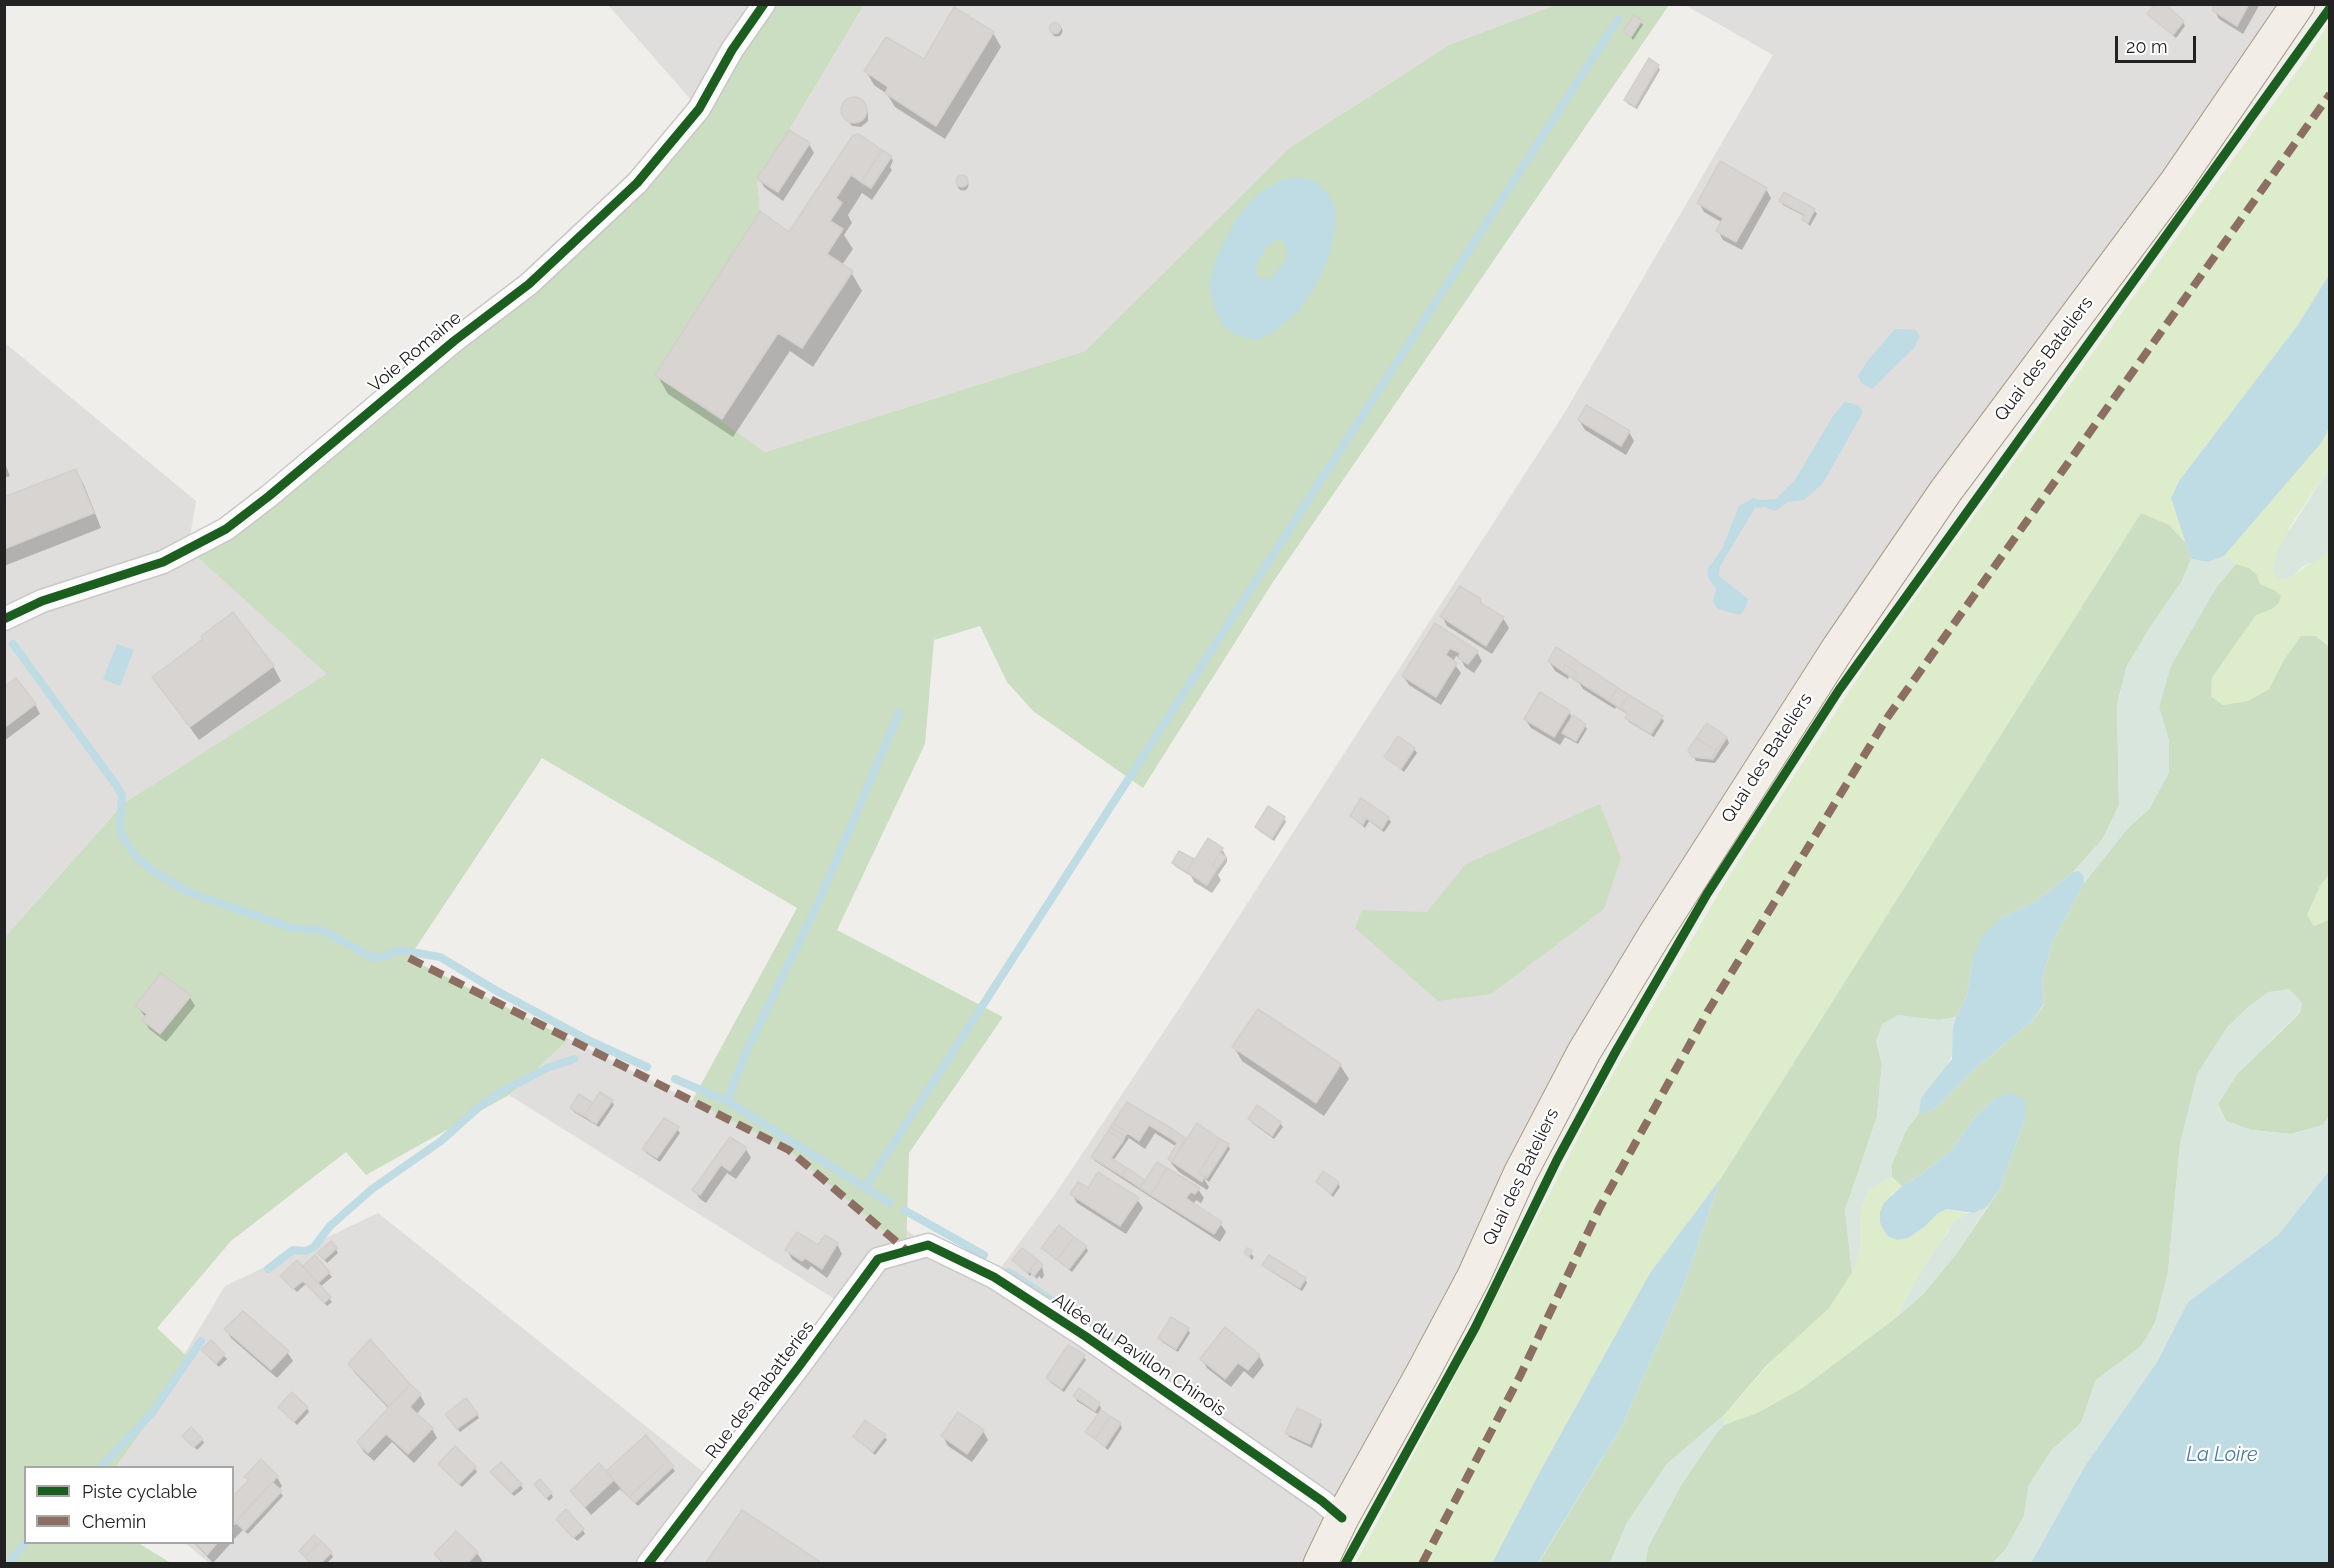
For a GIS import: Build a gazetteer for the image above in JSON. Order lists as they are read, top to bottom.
{
  "streets": {
    "main road": ["Quai des Bateliers"],
    "street": ["Voie Romaine", "Allée du Pavillon Chinois", "Rue des Rabatteries"]
  },
  "crossings": [
    ["Quai des Bateliers", "Allée du Pavillon Chinois"],
    ["Allée du Pavillon Chinois", "Rue des Rabatteries"]
  ],
  "water": ["La Loire"],
  "legend": ["Piste cyclable", "Chemin"],
  "scale_bar": "20 m"
}
